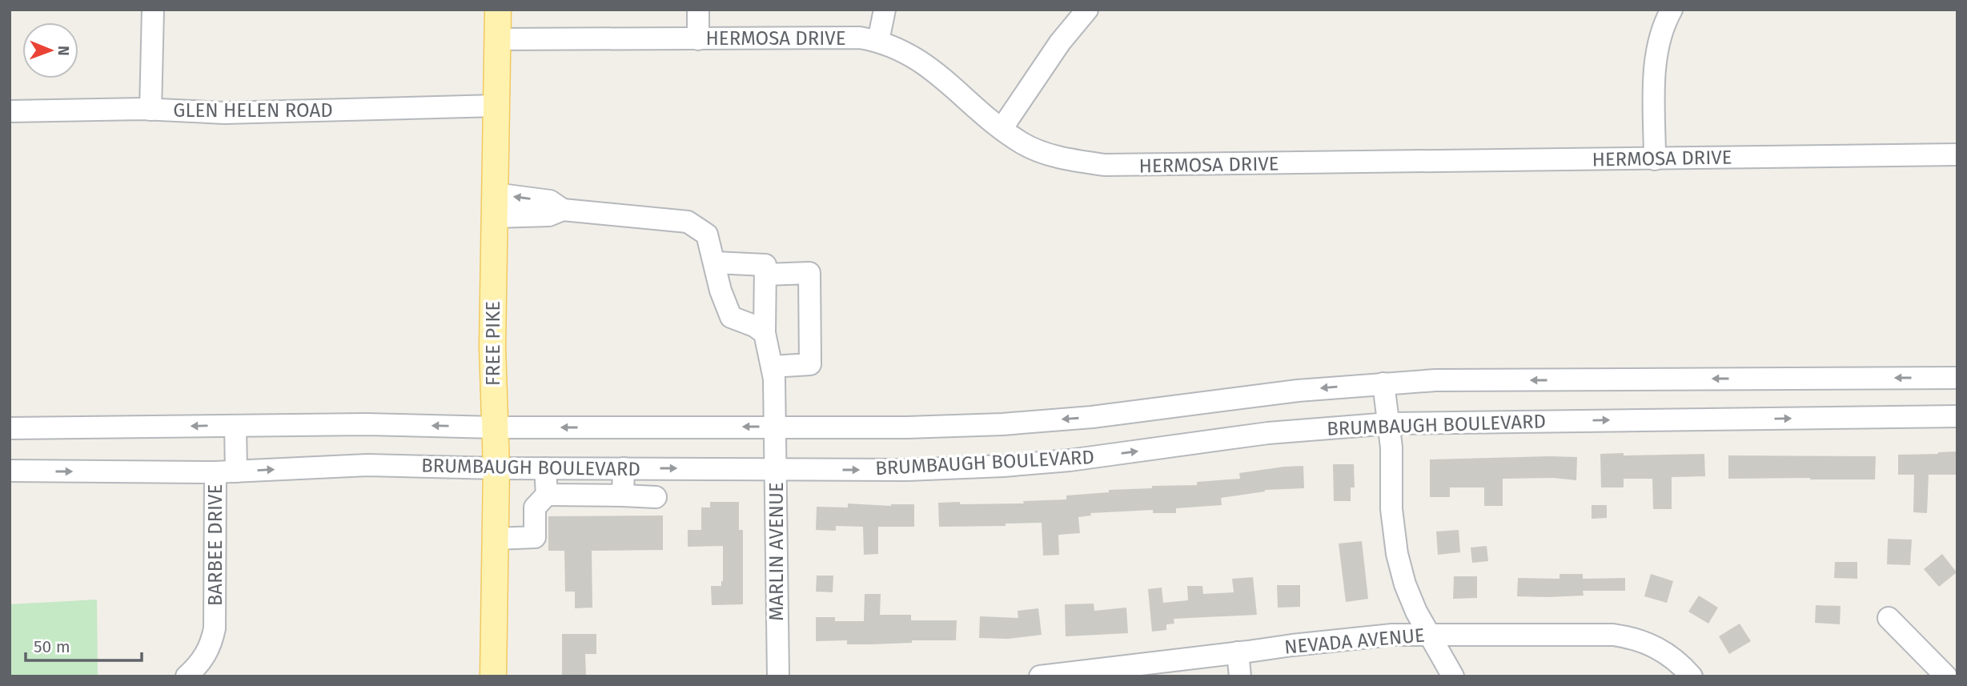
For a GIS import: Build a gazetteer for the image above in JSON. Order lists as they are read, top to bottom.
{
  "streets": {
    "main road": ["FREE PIKE"],
    "street": [
      "HERMOSA DRIVE",
      "GLEN HELEN ROAD",
      "BRUMBAUGH BOULEVARD",
      "BARBEE DRIVE",
      "MARLIN AVENUE",
      "NEVADA AVENUE"
    ]
  },
  "crossings": [
    ["HERMOSA DRIVE", "FREE PIKE"],
    ["GLEN HELEN ROAD", "FREE PIKE"],
    ["FREE PIKE", "BRUMBAUGH BOULEVARD"],
    ["BRUMBAUGH BOULEVARD", "BARBEE DRIVE"],
    ["BRUMBAUGH BOULEVARD", "MARLIN AVENUE"]
  ],
  "scale_bar": "50 m",
  "north": "right"
}
